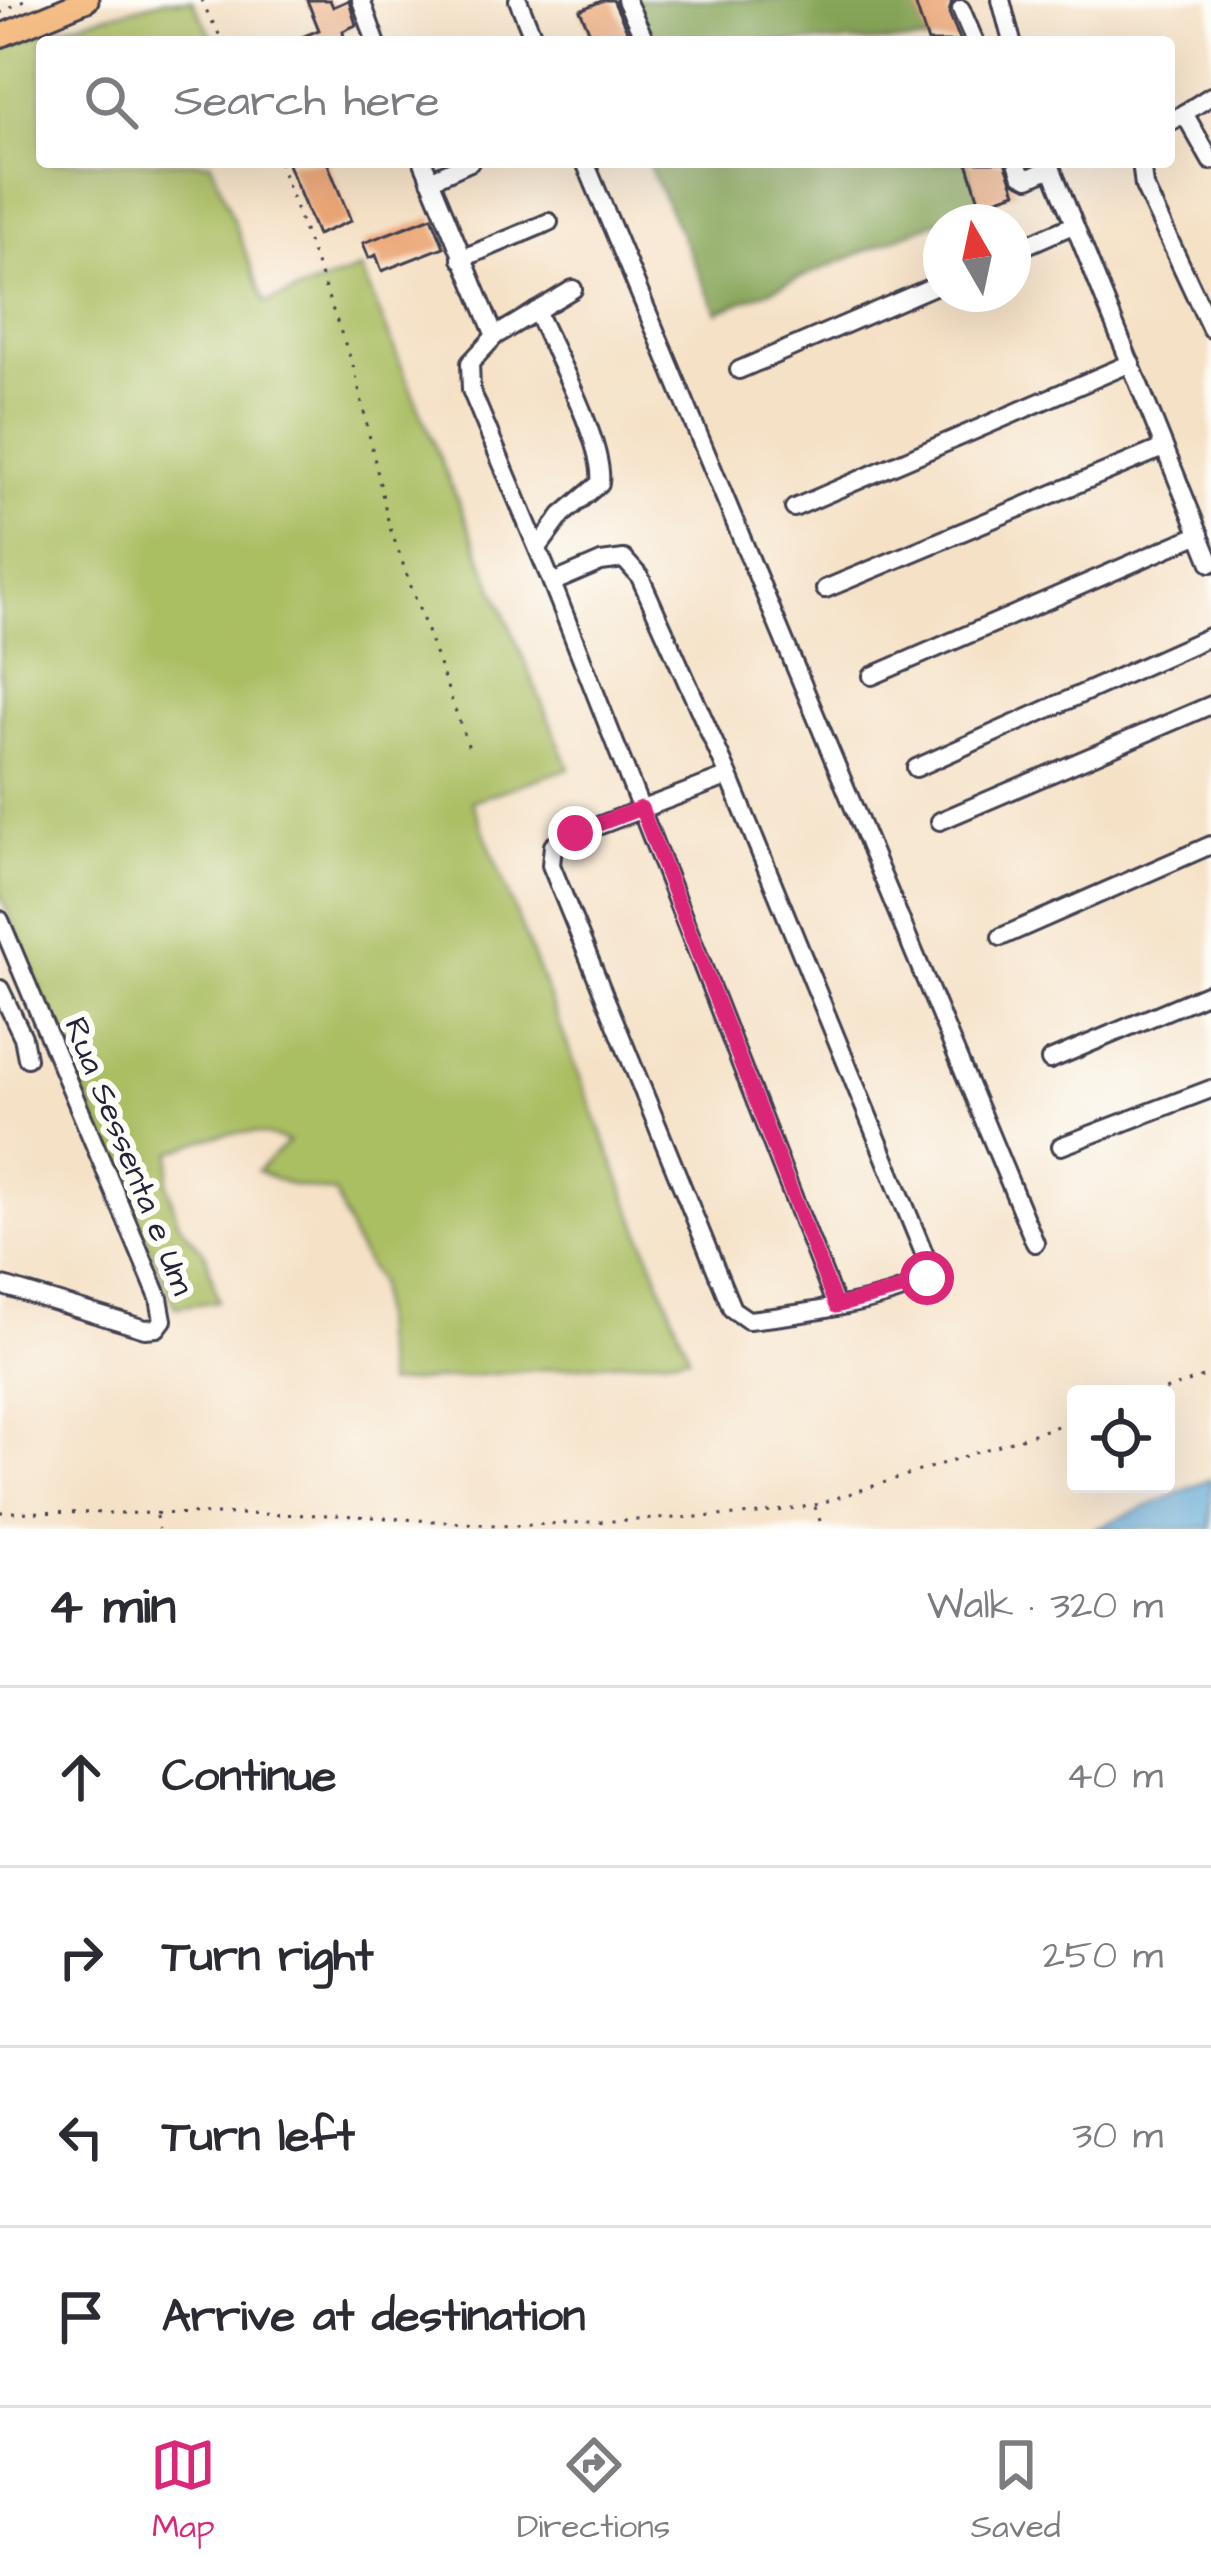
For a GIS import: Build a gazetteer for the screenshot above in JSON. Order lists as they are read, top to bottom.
{
  "streets": {
    "street": ["Rua Sessenta e Um"]
  },
  "north": "top",
  "page": {
    "search": "Search here",
    "heading": ["4 min", "Walk · 320 m"],
    "list": [
      ["Continue", "40 m"],
      ["Turn right", "250 m"],
      ["Turn left", "30 m"],
      "Arrive at destination"
    ],
    "nav": ["Map", "Directions", "Saved"]
  }
}
